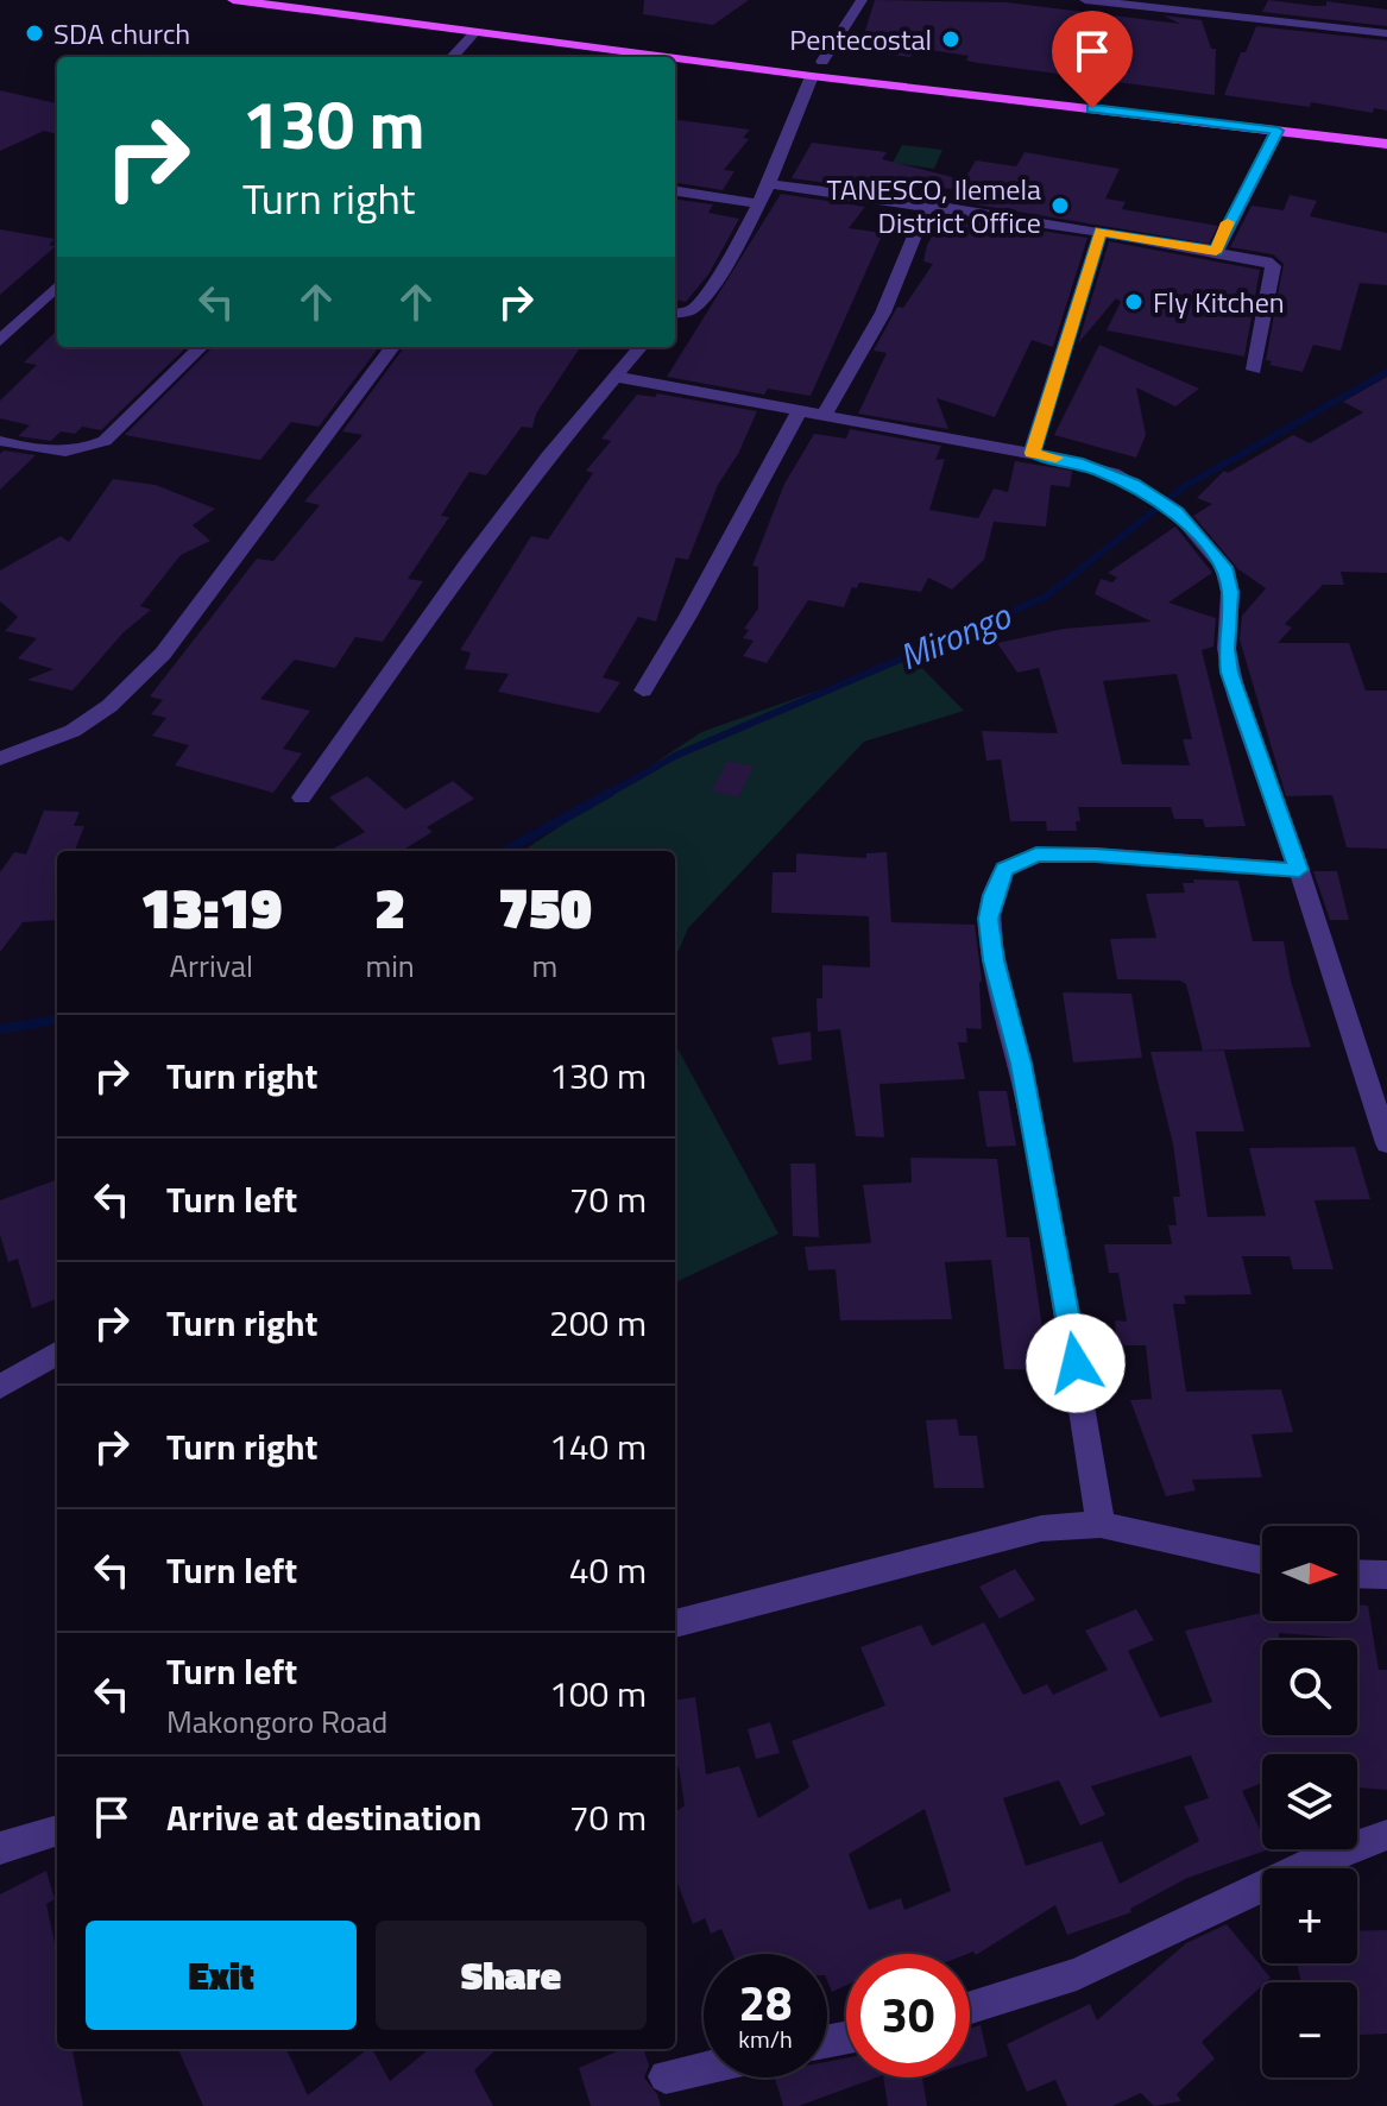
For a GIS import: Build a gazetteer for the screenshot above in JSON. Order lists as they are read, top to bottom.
{
  "water": ["Mirongo"],
  "places": [
    "SDA church",
    "Pentecostal",
    "TANESCO, Ilemela District Office",
    "Fly Kitchen"
  ],
  "north": "right",
  "page": {
    "turn": ["130 m", "Turn right"],
    "eta": [
      "13:19",
      "Arrival",
      "2",
      "min",
      "750",
      "m"
    ],
    "list": [
      {
        "name": "Turn right",
        "value": "130 m"
      },
      {
        "name": "Turn left",
        "value": "70 m"
      },
      {
        "name": "Turn right",
        "value": "200 m"
      },
      {
        "name": "Turn right",
        "value": "140 m"
      },
      {
        "name": "Turn left",
        "value": "40 m"
      },
      {
        "name": "Turn left",
        "note": "Makongoro Road",
        "value": "100 m"
      },
      {
        "name": "Arrive at destination",
        "value": "70 m"
      }
    ],
    "map_buttons": ["+", "−"],
    "buttons": ["Exit", "Share"],
    "speed": "28 km/h",
    "limit": "30"
  }
}
